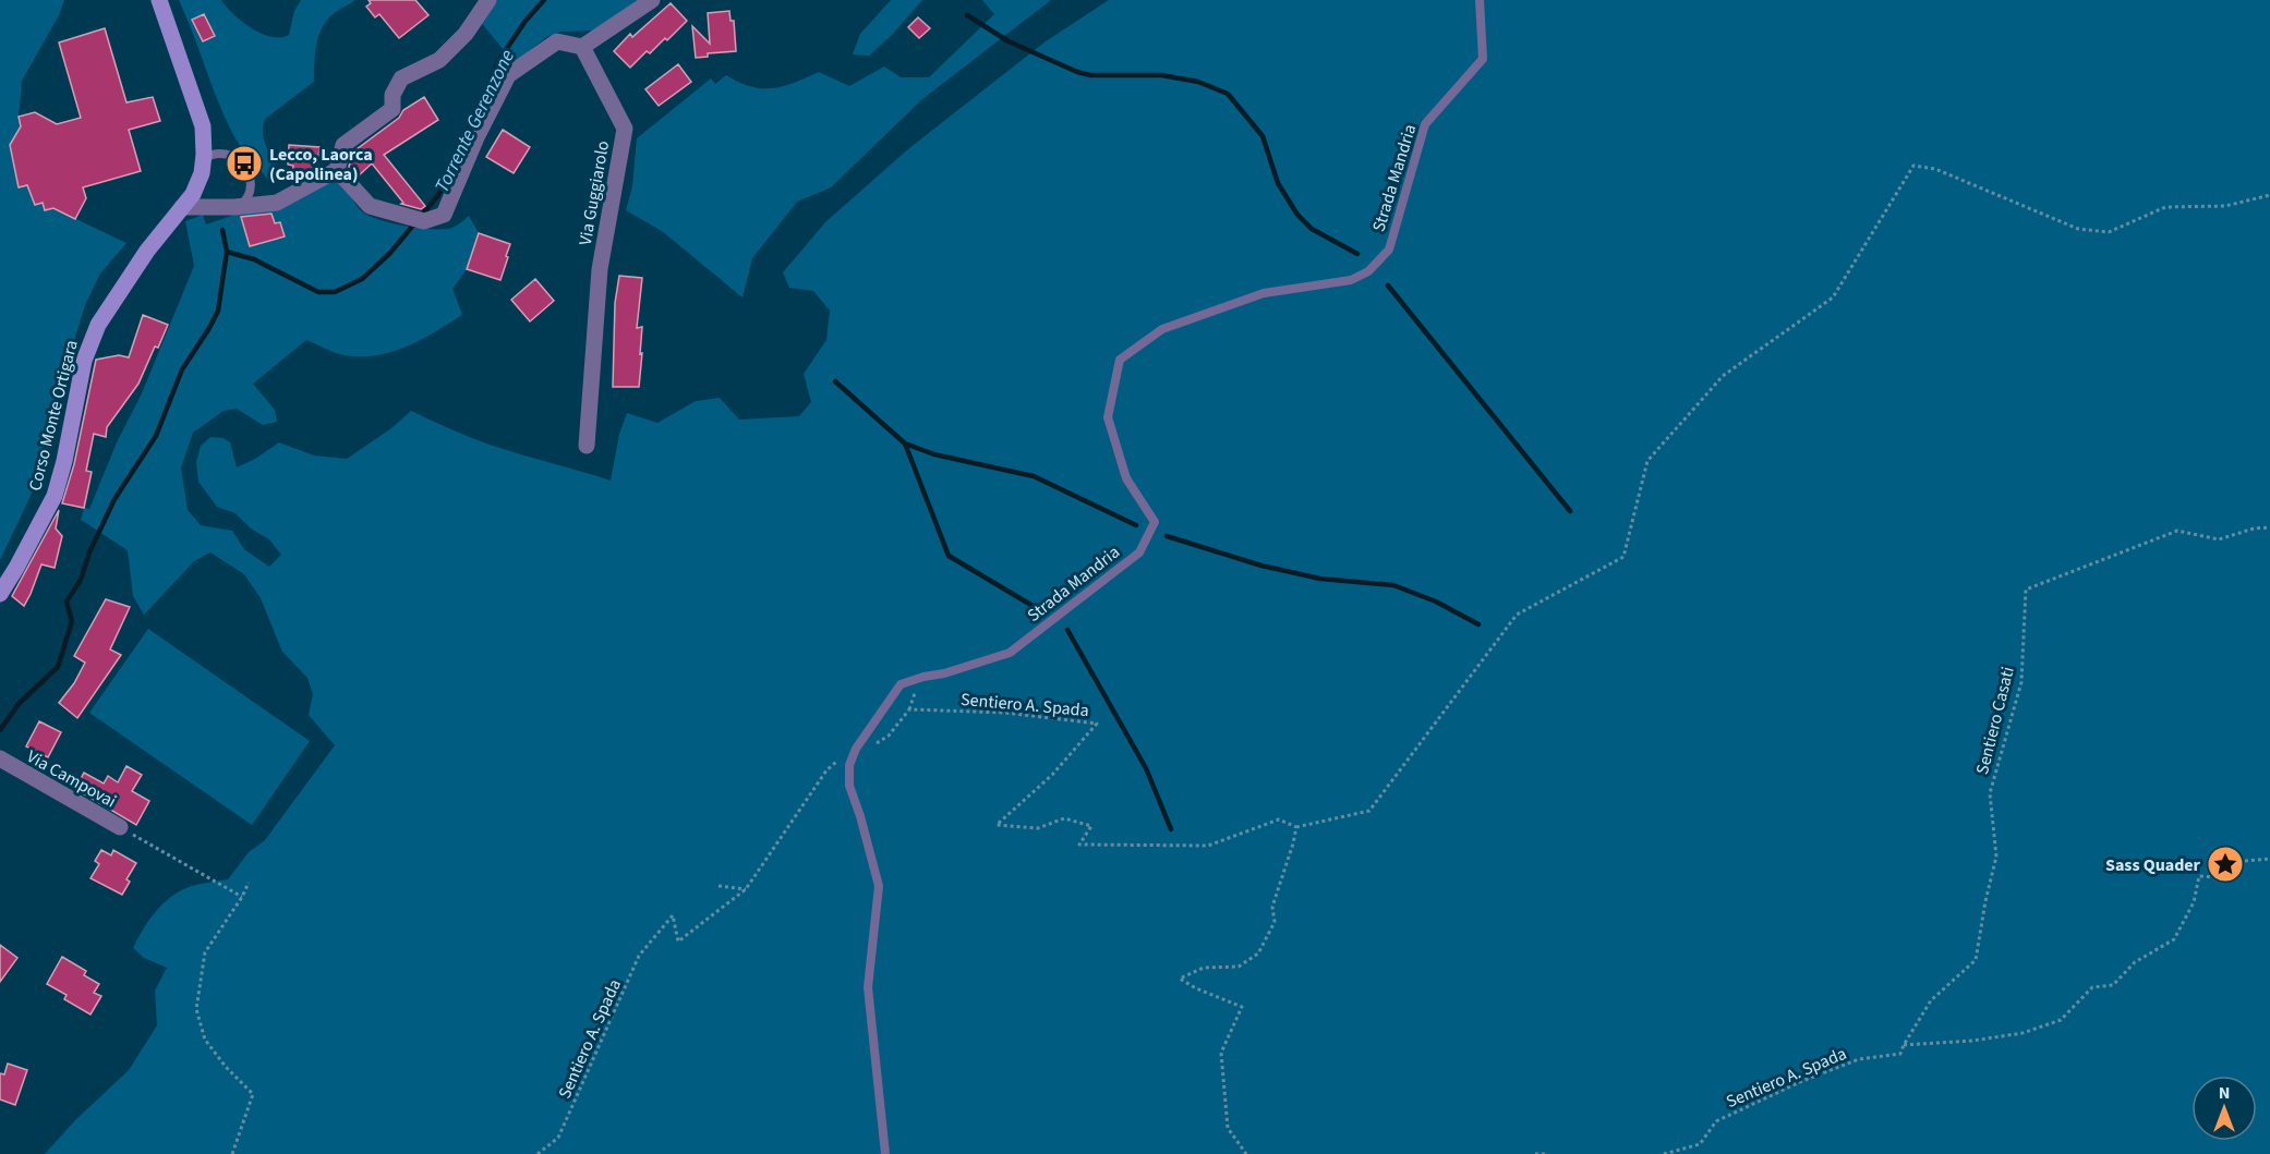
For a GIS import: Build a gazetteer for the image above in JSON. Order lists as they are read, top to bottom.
{
  "streets": {
    "main road": ["Corso Monte Ortigara"],
    "street": ["Via Guggiarolo", "Via Campovai"],
    "lane": ["Strada Mandria"],
    "path": ["Sentiero A. Spada", "Sentiero Casati"]
  },
  "crossings": [
    ["Strada Mandria", "Sentiero A. Spada"],
    ["Sentiero A. Spada", "Sentiero Casati"]
  ],
  "water": ["Torrente Gerenzone"],
  "places": {
    "bus stop": ["Lecco, Laorca (Capolinea)"],
    "place": ["Sass Quader"]
  },
  "north": "top"
}
